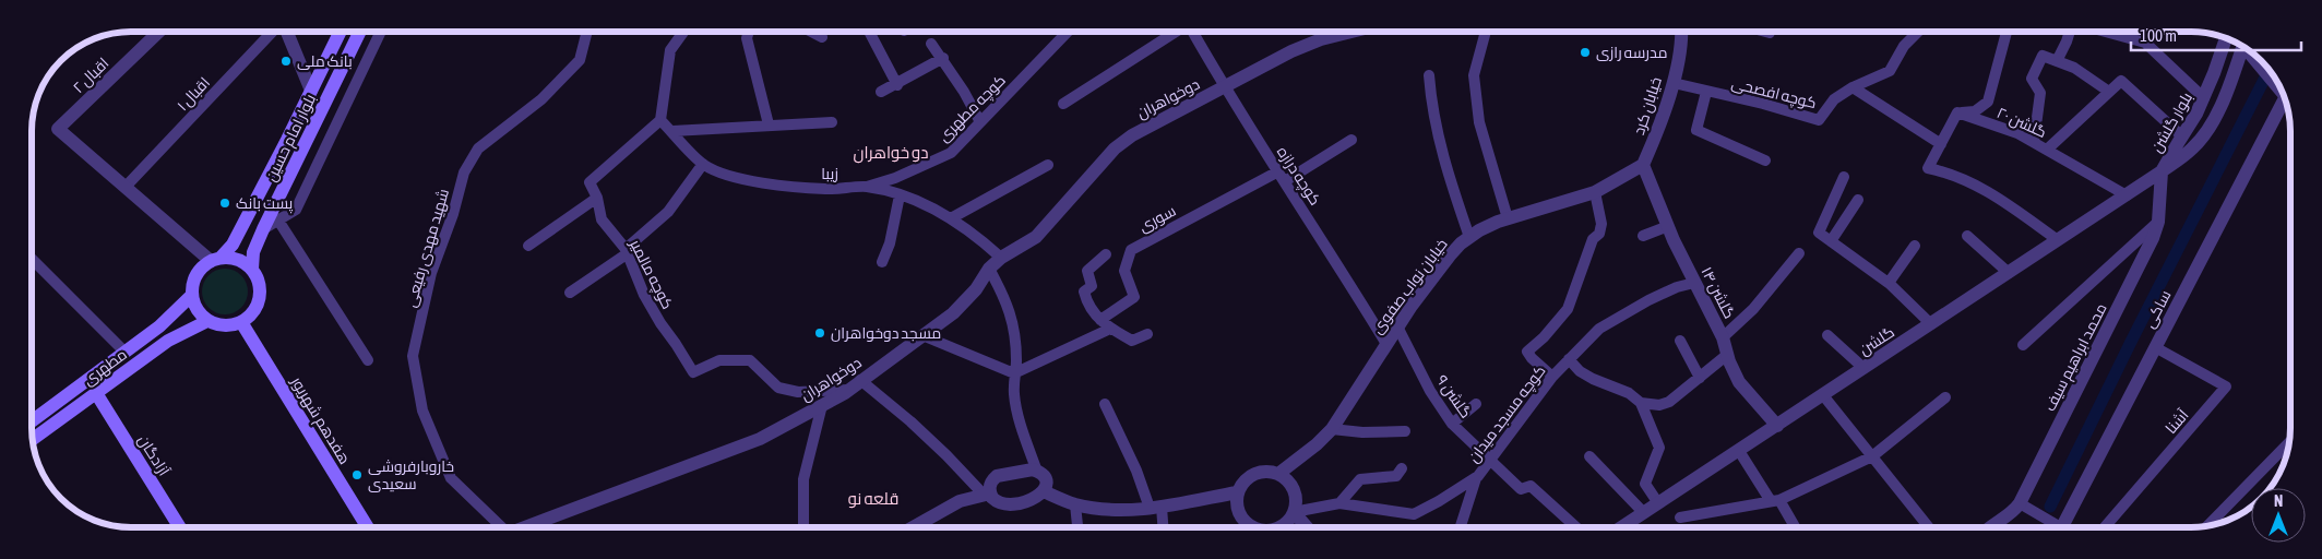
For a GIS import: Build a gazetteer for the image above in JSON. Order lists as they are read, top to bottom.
{
  "streets": {
    "main road": [
      "بلوار امام حسین",
      "مطهری",
      "هفدهم شهریور",
      "آزادگان"
    ],
    "street": [
      "اقبال ۲",
      "کوچه افصحی",
      "اقبال ۱",
      "دوخواهران",
      "خیابان کرد",
      "کوچه مطهری",
      "گلشن ۲۰",
      "بلوار گلشن",
      "زیبا",
      "کوچه درازه",
      "سوری",
      "شهید مهدی رفیعی",
      "کوچه مالمیر",
      "خیابان نواب صفوی",
      "گلشن ۱۴",
      "ساکی",
      "گلشن",
      "محمد ابراهیم سیف",
      "گلشن ۹",
      "کوچه مسجد میدان",
      "آشنا"
    ]
  },
  "crossings": [
    ["اقبال ۲", "اقبال ۱"],
    ["کوچه افصحی", "خیابان کرد"],
    ["دوخواهران", "زیبا"],
    ["دوخواهران", "کوچه درازه"],
    ["دوخواهران", "کوچه مالمیر"],
    ["خیابان کرد", "خیابان نواب صفوی"],
    ["خیابان کرد", "گلشن ۱۴"],
    ["کوچه مطهری", "زیبا"],
    ["گلشن ۲۰", "گلشن"],
    ["بلوار گلشن", "گلشن"],
    ["بلوار گلشن", "محمد ابراهیم سیف"],
    ["بلوار امام حسین", "مطهری"],
    ["بلوار امام حسین", "هفدهم شهریور"],
    ["زیبا", "کوچه مالمیر"],
    ["کوچه درازه", "سوری"],
    ["کوچه درازه", "خیابان نواب صفوی"],
    ["خیابان نواب صفوی", "گلشن ۱۴"],
    ["خیابان نواب صفوی", "گلشن ۹"],
    ["گلشن ۱۴", "گلشن"],
    ["گلشن ۱۴", "کوچه مسجد میدان"],
    ["ساکی", "آشنا"],
    ["گلشن", "محمد ابراهیم سیف"],
    ["مطهری", "هفدهم شهریور"],
    ["مطهری", "آزادگان"],
    ["گلشن ۹", "کوچه مسجد میدان"]
  ],
  "districts": ["دو خواهران", "قلعه نو"],
  "places": [
    "مدرسه رازی",
    "بانک ملی",
    "پست بانک",
    "مسجد دوخواهران",
    "خاروبارفروشی سعیدی"
  ],
  "scale_bar": "100 m",
  "north": "top"
}
